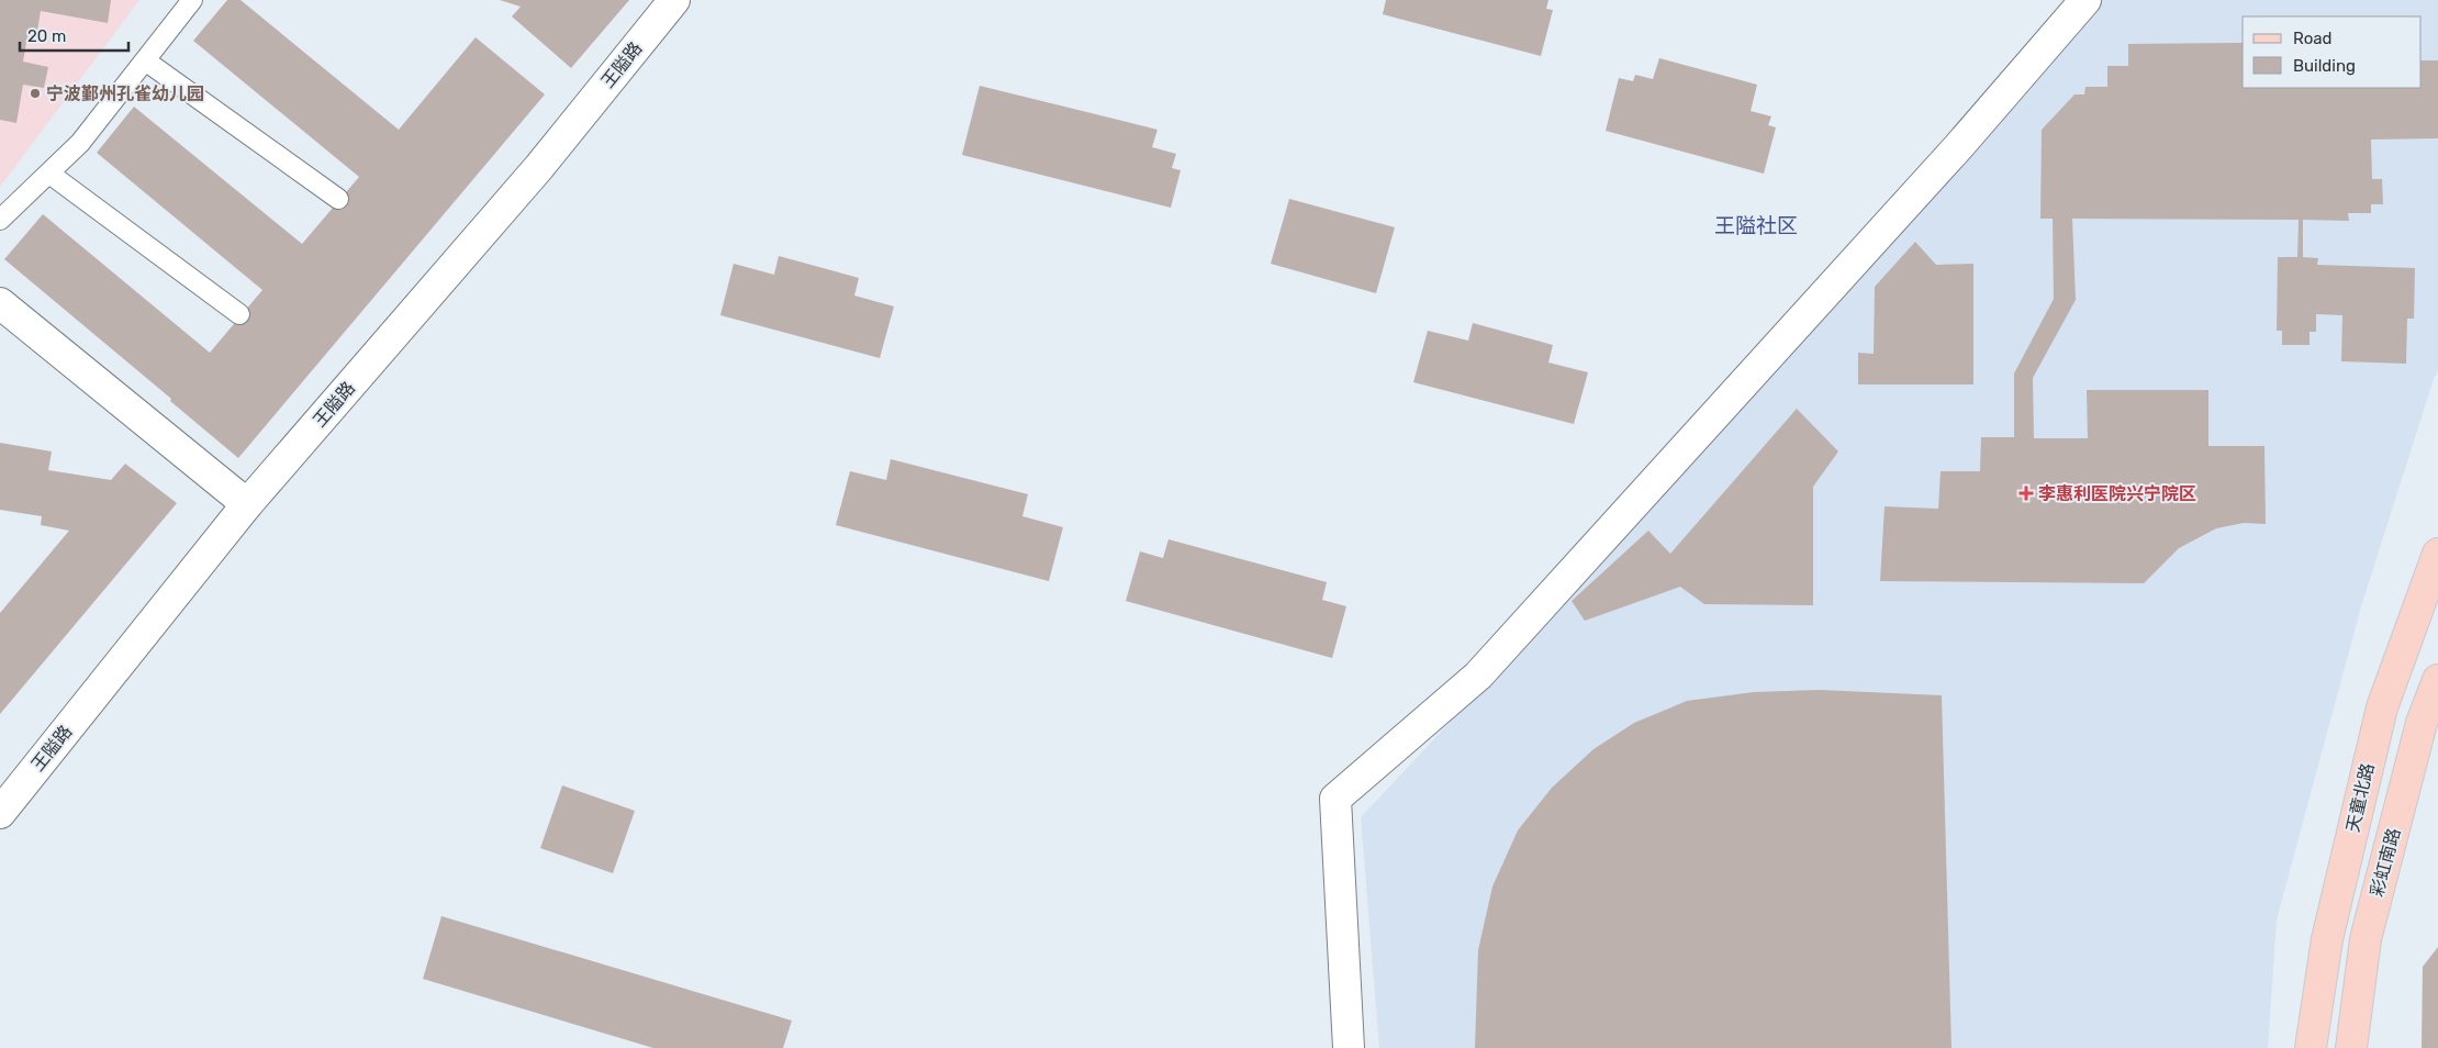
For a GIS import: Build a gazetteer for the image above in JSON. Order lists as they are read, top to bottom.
{
  "streets": {
    "main road": ["天童北路", "彩虹南路"],
    "street": ["王隘路"]
  },
  "districts": ["王隘社区"],
  "places": {
    "other": ["宁波鄞州孔雀幼儿园"],
    "health": ["李惠利医院兴宁院区"]
  },
  "legend": ["Road", "Building"],
  "scale_bar": "20 m"
}
